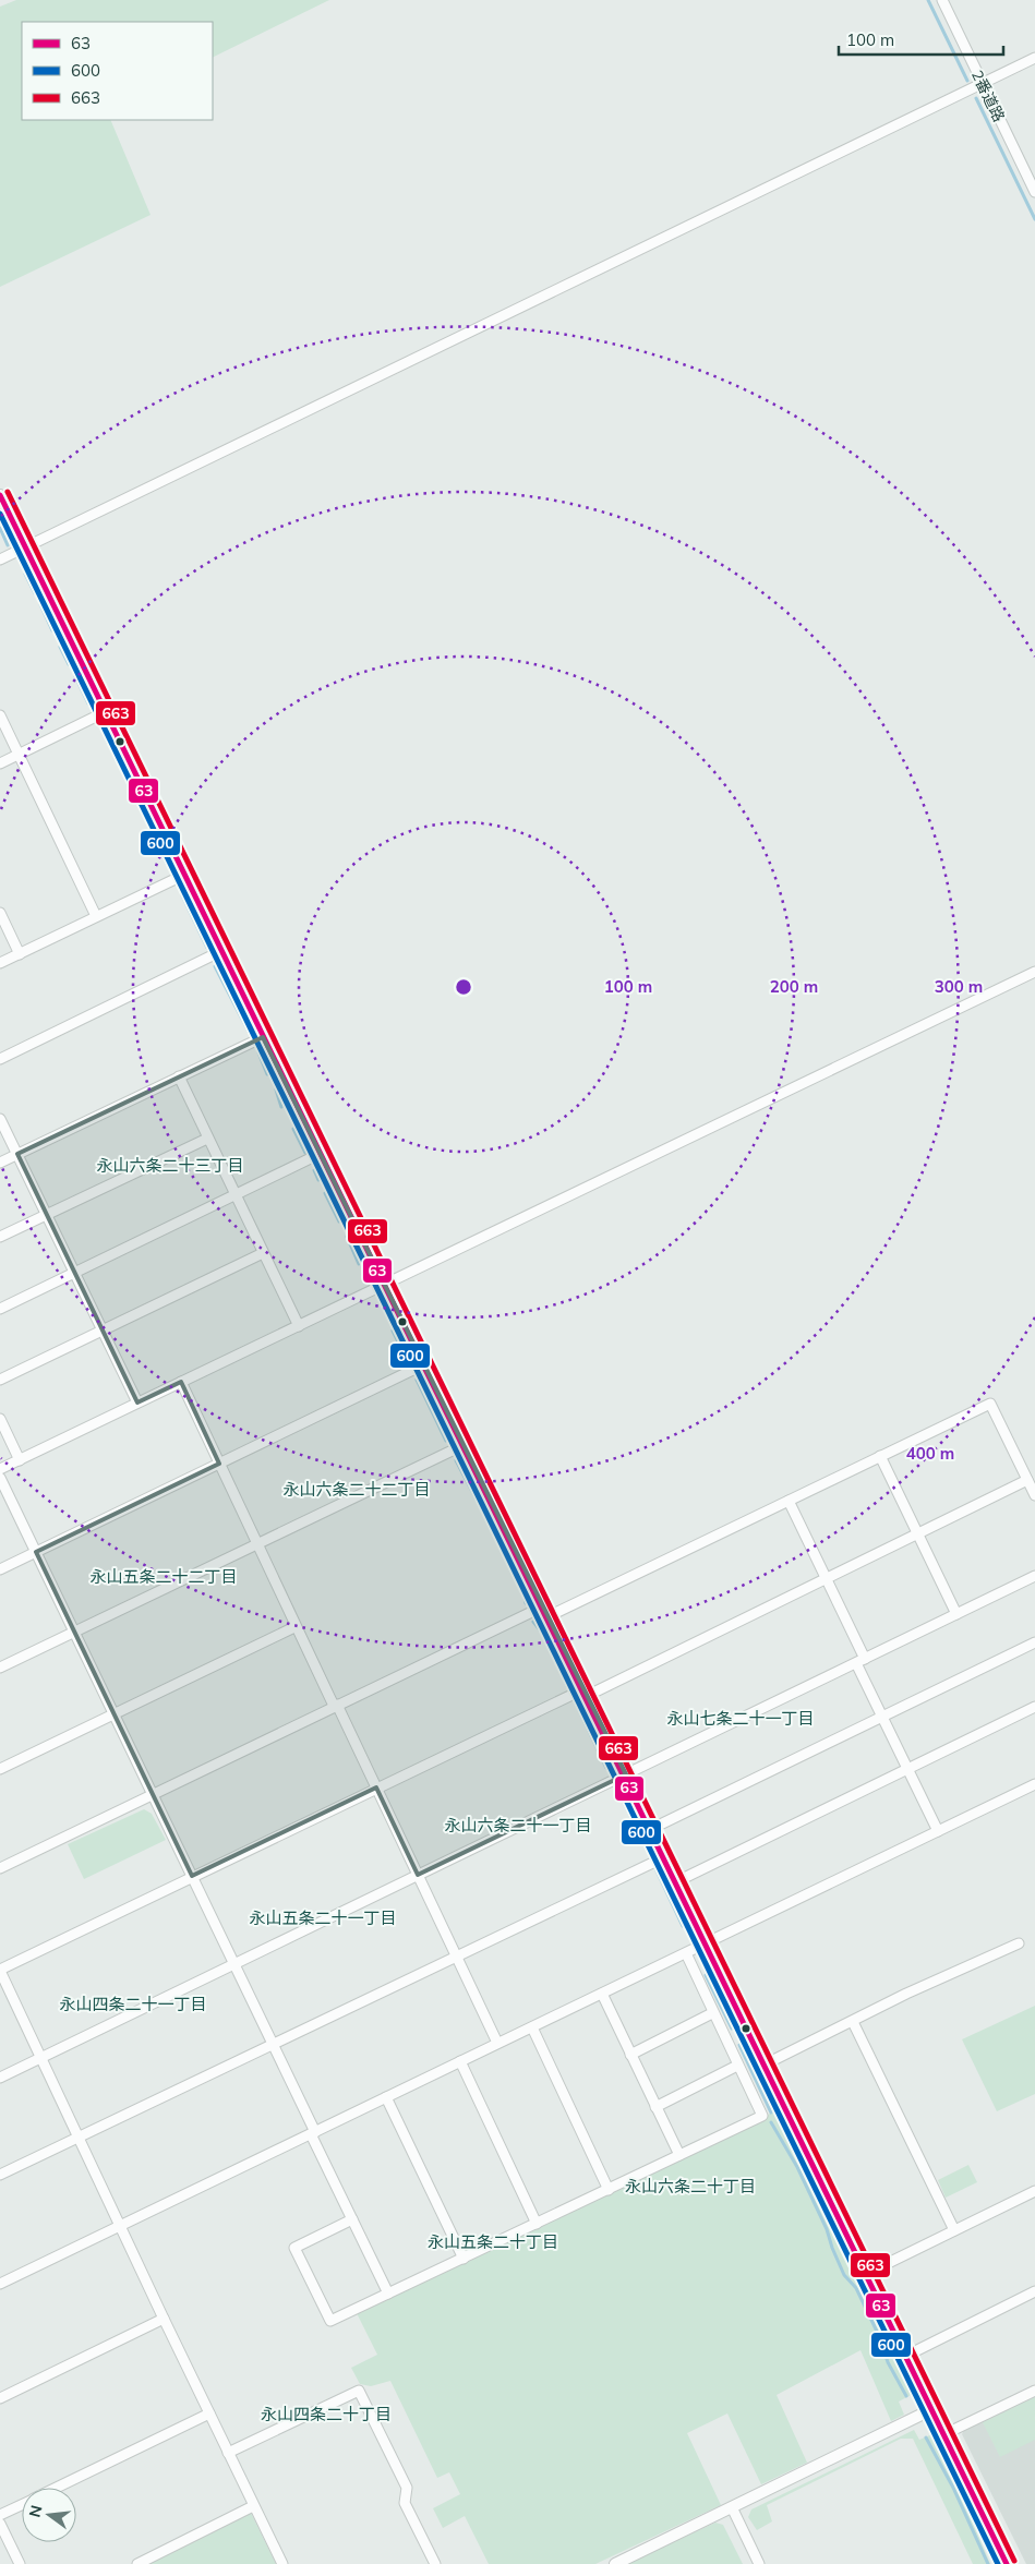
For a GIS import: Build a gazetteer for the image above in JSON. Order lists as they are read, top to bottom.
{
  "streets": {
    "street": ["2番道路"]
  },
  "districts": [
    "永山六条二十三丁目",
    "永山六条二十二丁目",
    "永山五条二十二丁目",
    "永山七条二十一丁目",
    "永山六条二十一丁目",
    "永山五条二十一丁目",
    "永山四条二十一丁目",
    "永山六条二十丁目",
    "永山五条二十丁目",
    "永山四条二十丁目"
  ],
  "lines": ["transit line 663", "transit line 63", "transit line 600"],
  "legend": ["63", "600", "663"],
  "scale_bar": "100 m",
  "north": "left",
  "rings": [
    "100 m",
    "200 m",
    "300 m",
    "400 m"
  ]
}
